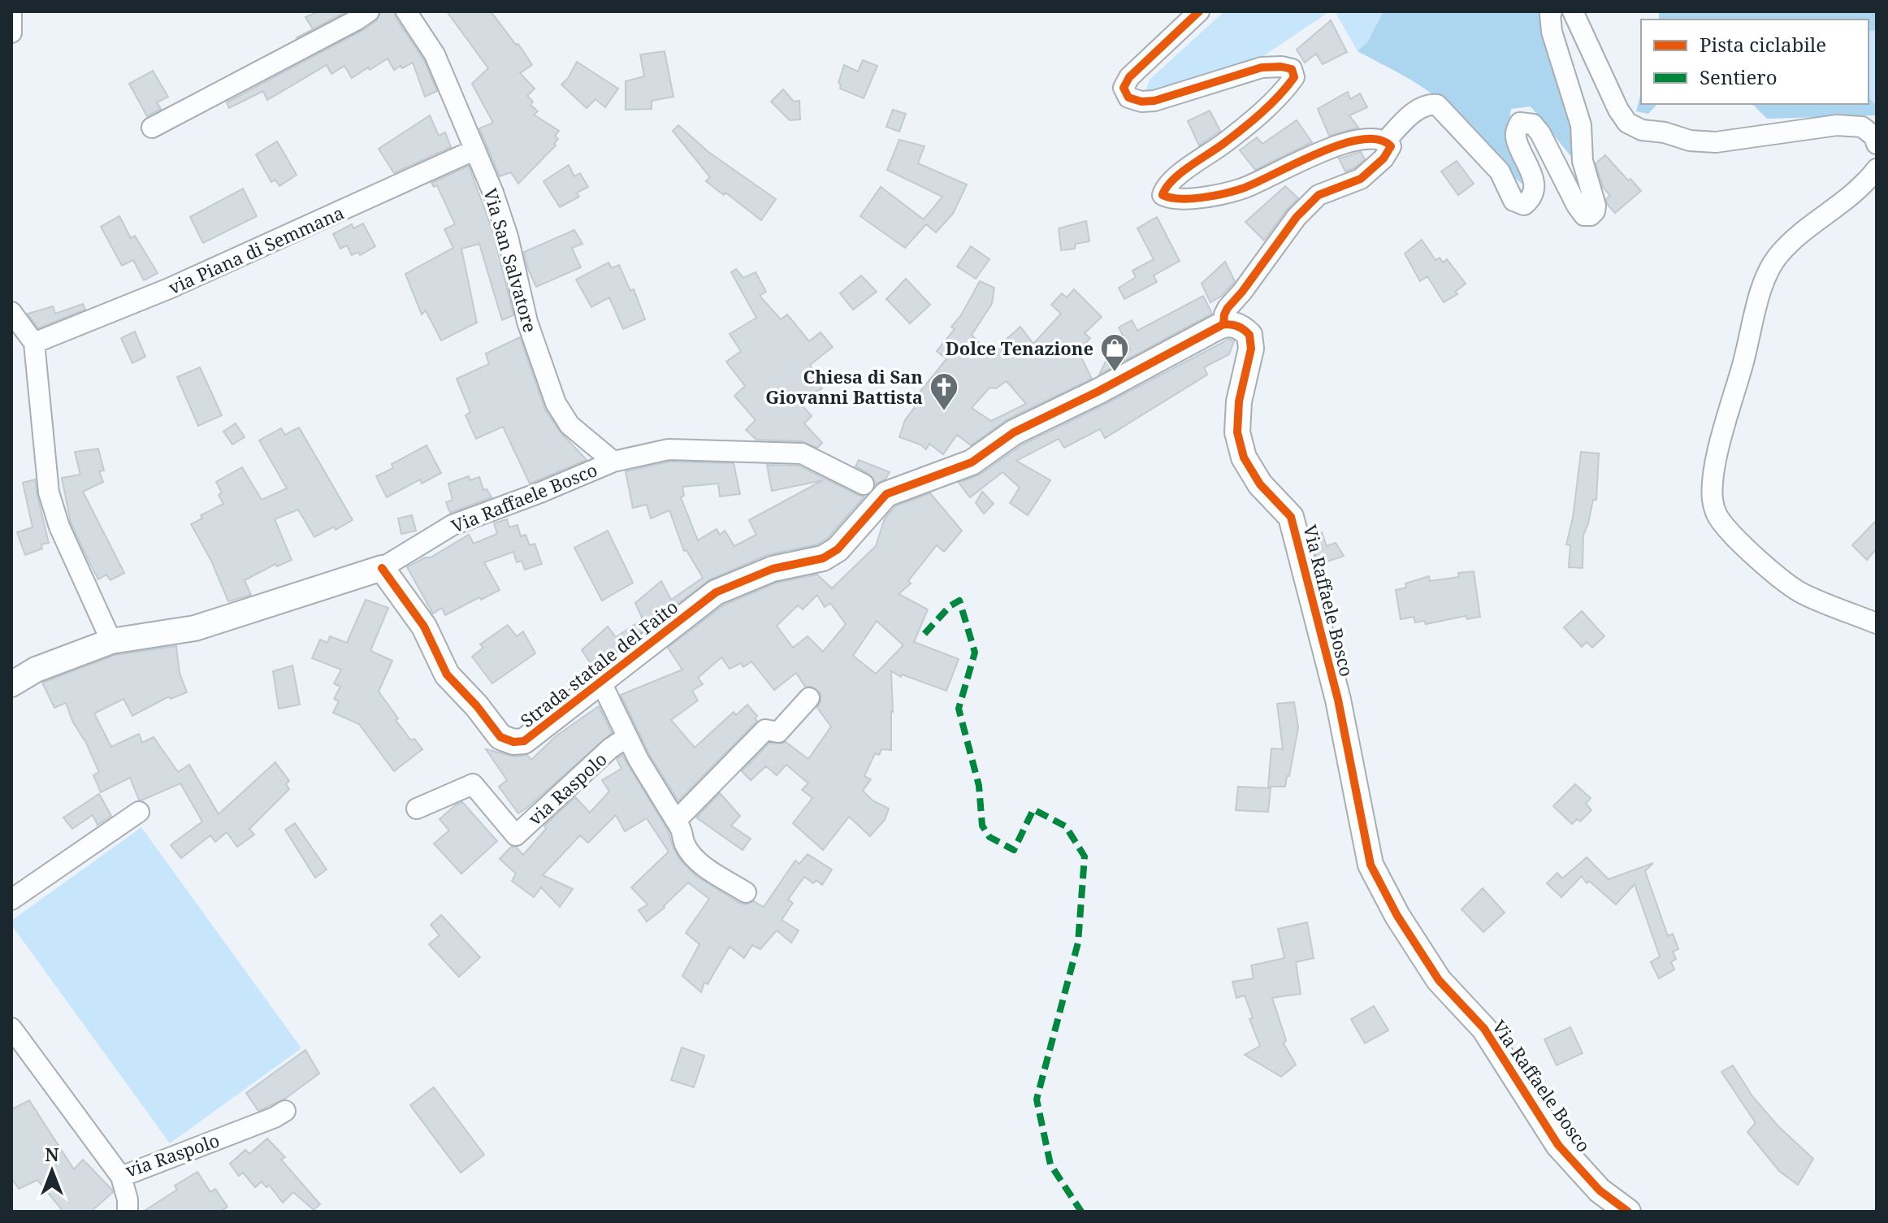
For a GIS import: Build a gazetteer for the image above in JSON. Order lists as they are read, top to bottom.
{
  "streets": {
    "street": [
      "via Piana di Semmana",
      "Via San Salvatore",
      "Via Raffaele Bosco",
      "Strada statale del Faito",
      "via Raspolo"
    ]
  },
  "crossings": [
    ["via Piana di Semmana", "Via San Salvatore"],
    ["Via San Salvatore", "Via Raffaele Bosco"],
    ["Via Raffaele Bosco", "Strada statale del Faito"]
  ],
  "places": {
    "shop": ["Dolce Tenazione"],
    "church": ["Chiesa di San Giovanni Battista"]
  },
  "legend": ["Pista ciclabile", "Sentiero"],
  "north": "top"
}
